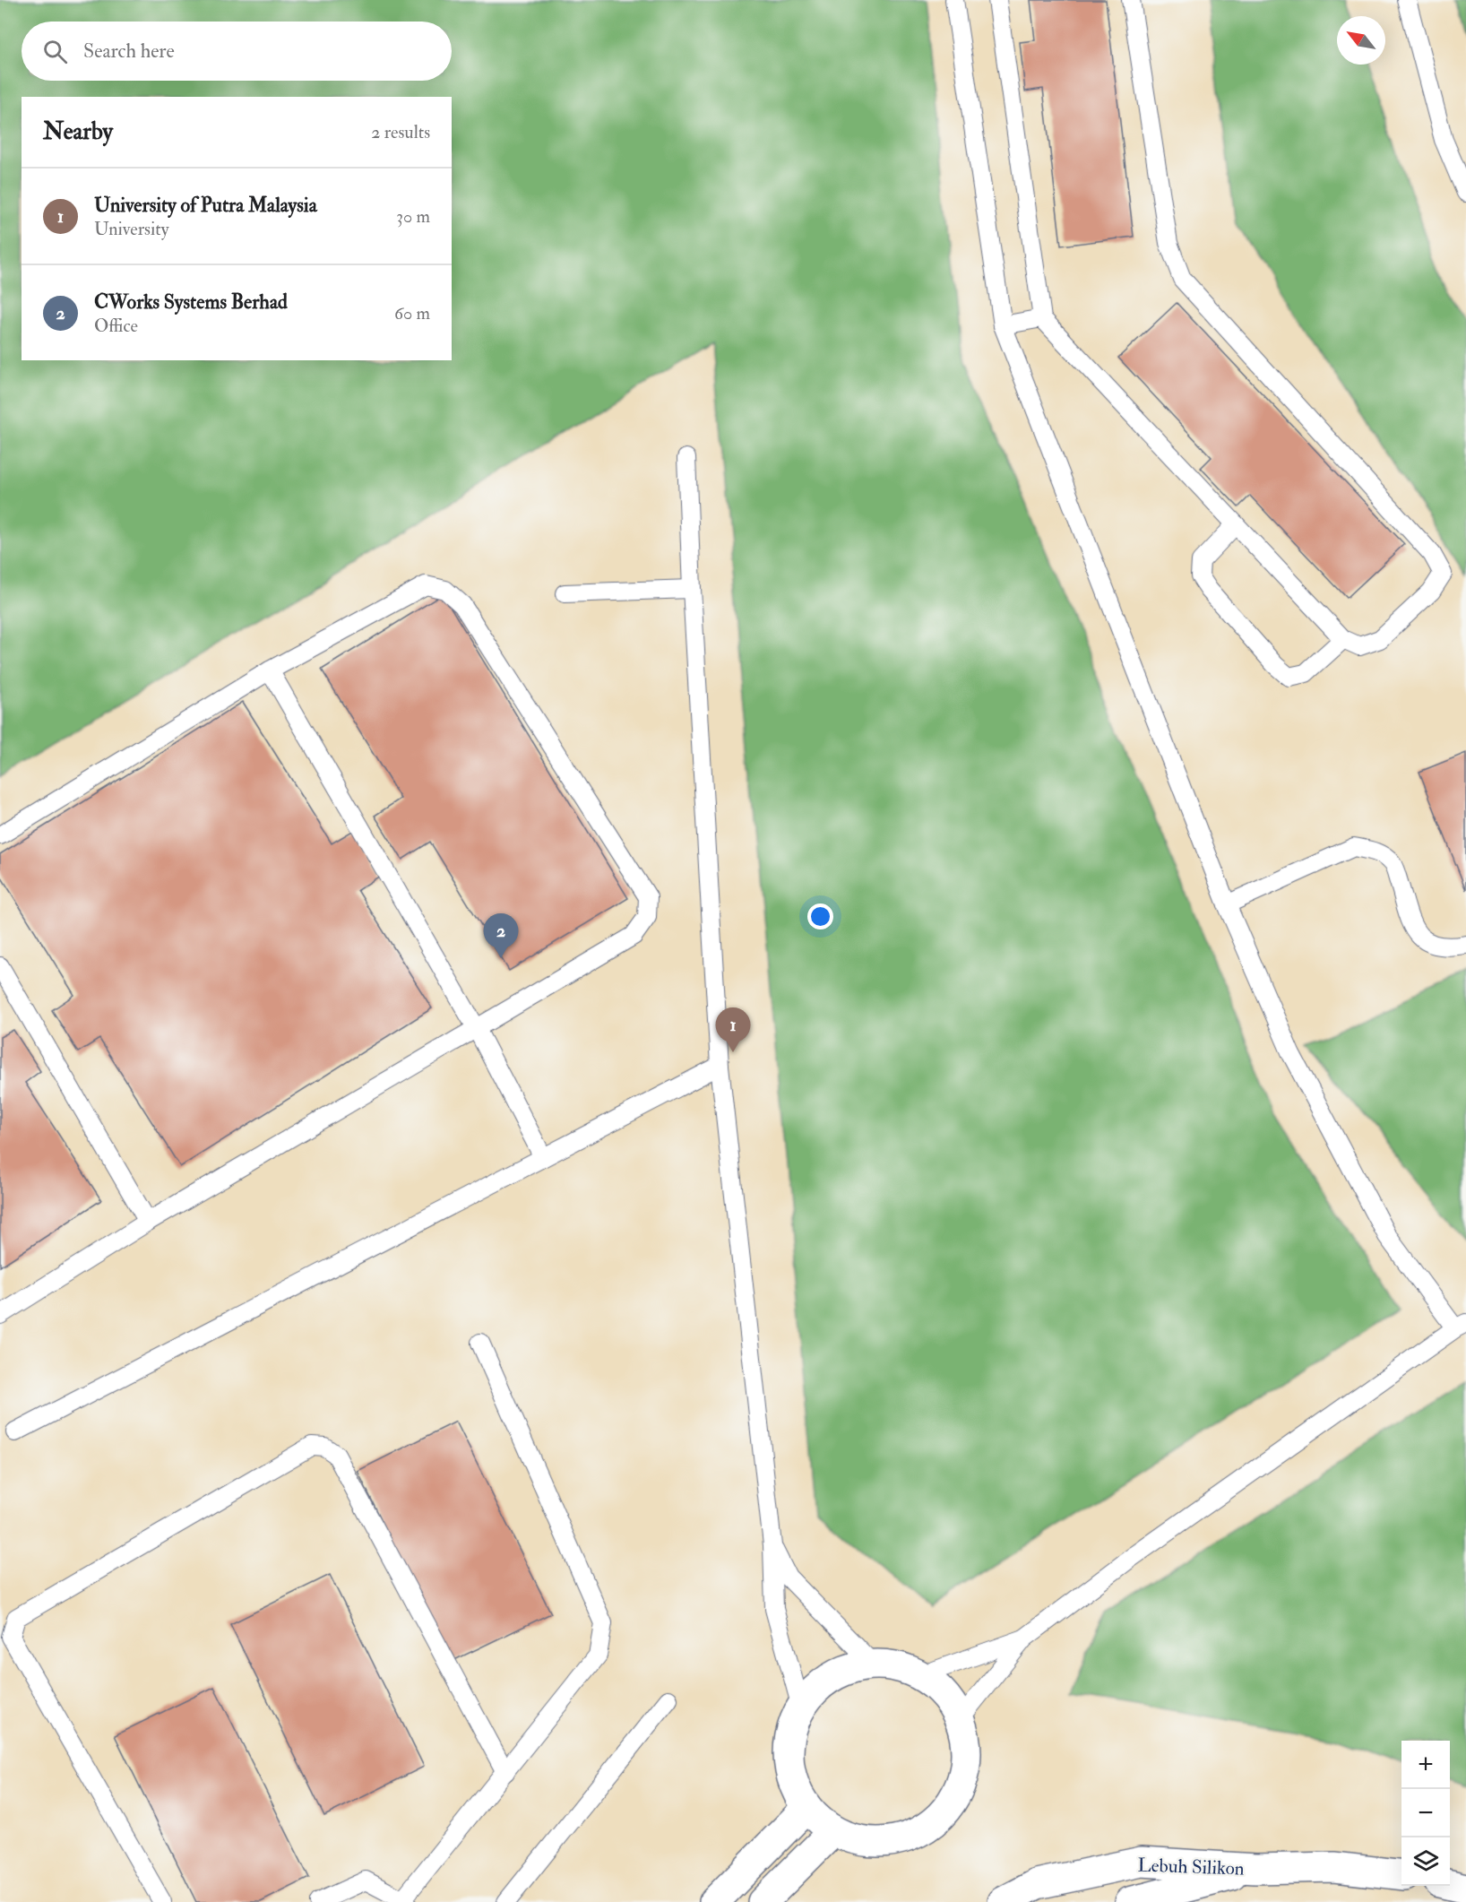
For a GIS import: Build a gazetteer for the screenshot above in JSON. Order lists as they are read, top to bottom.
{
  "streets": {
    "street": ["Lebuh Silikon"]
  },
  "north": "top left",
  "page": {
    "search": "Search here",
    "heading": ["Nearby", "2 results"],
    "list": [
      {
        "mark": "1",
        "name": "University of Putra Malaysia",
        "note": "University",
        "value": "30 m"
      },
      {
        "mark": "2",
        "name": "CWorks Systems Berhad",
        "note": "Office",
        "value": "60 m"
      }
    ],
    "pins": ["2", "1"],
    "map_buttons": ["+", "−"]
  }
}
